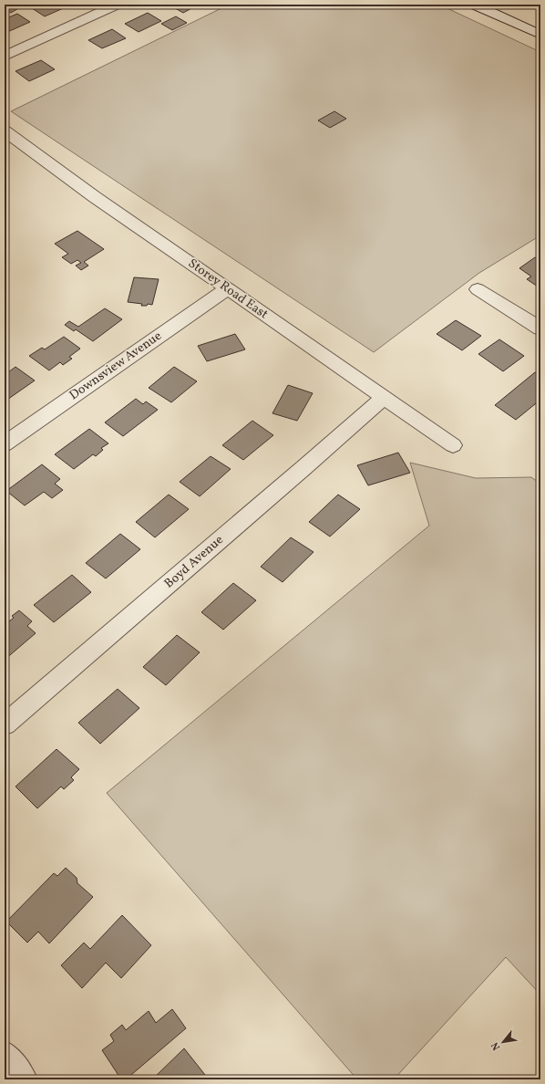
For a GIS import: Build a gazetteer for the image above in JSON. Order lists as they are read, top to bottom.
{
  "streets": {
    "street": ["Storey Road East", "Downsview Avenue", "Boyd Avenue"]
  },
  "crossings": [
    ["Storey Road East", "Downsview Avenue"],
    ["Storey Road East", "Boyd Avenue"]
  ],
  "north": "bottom left"
}
